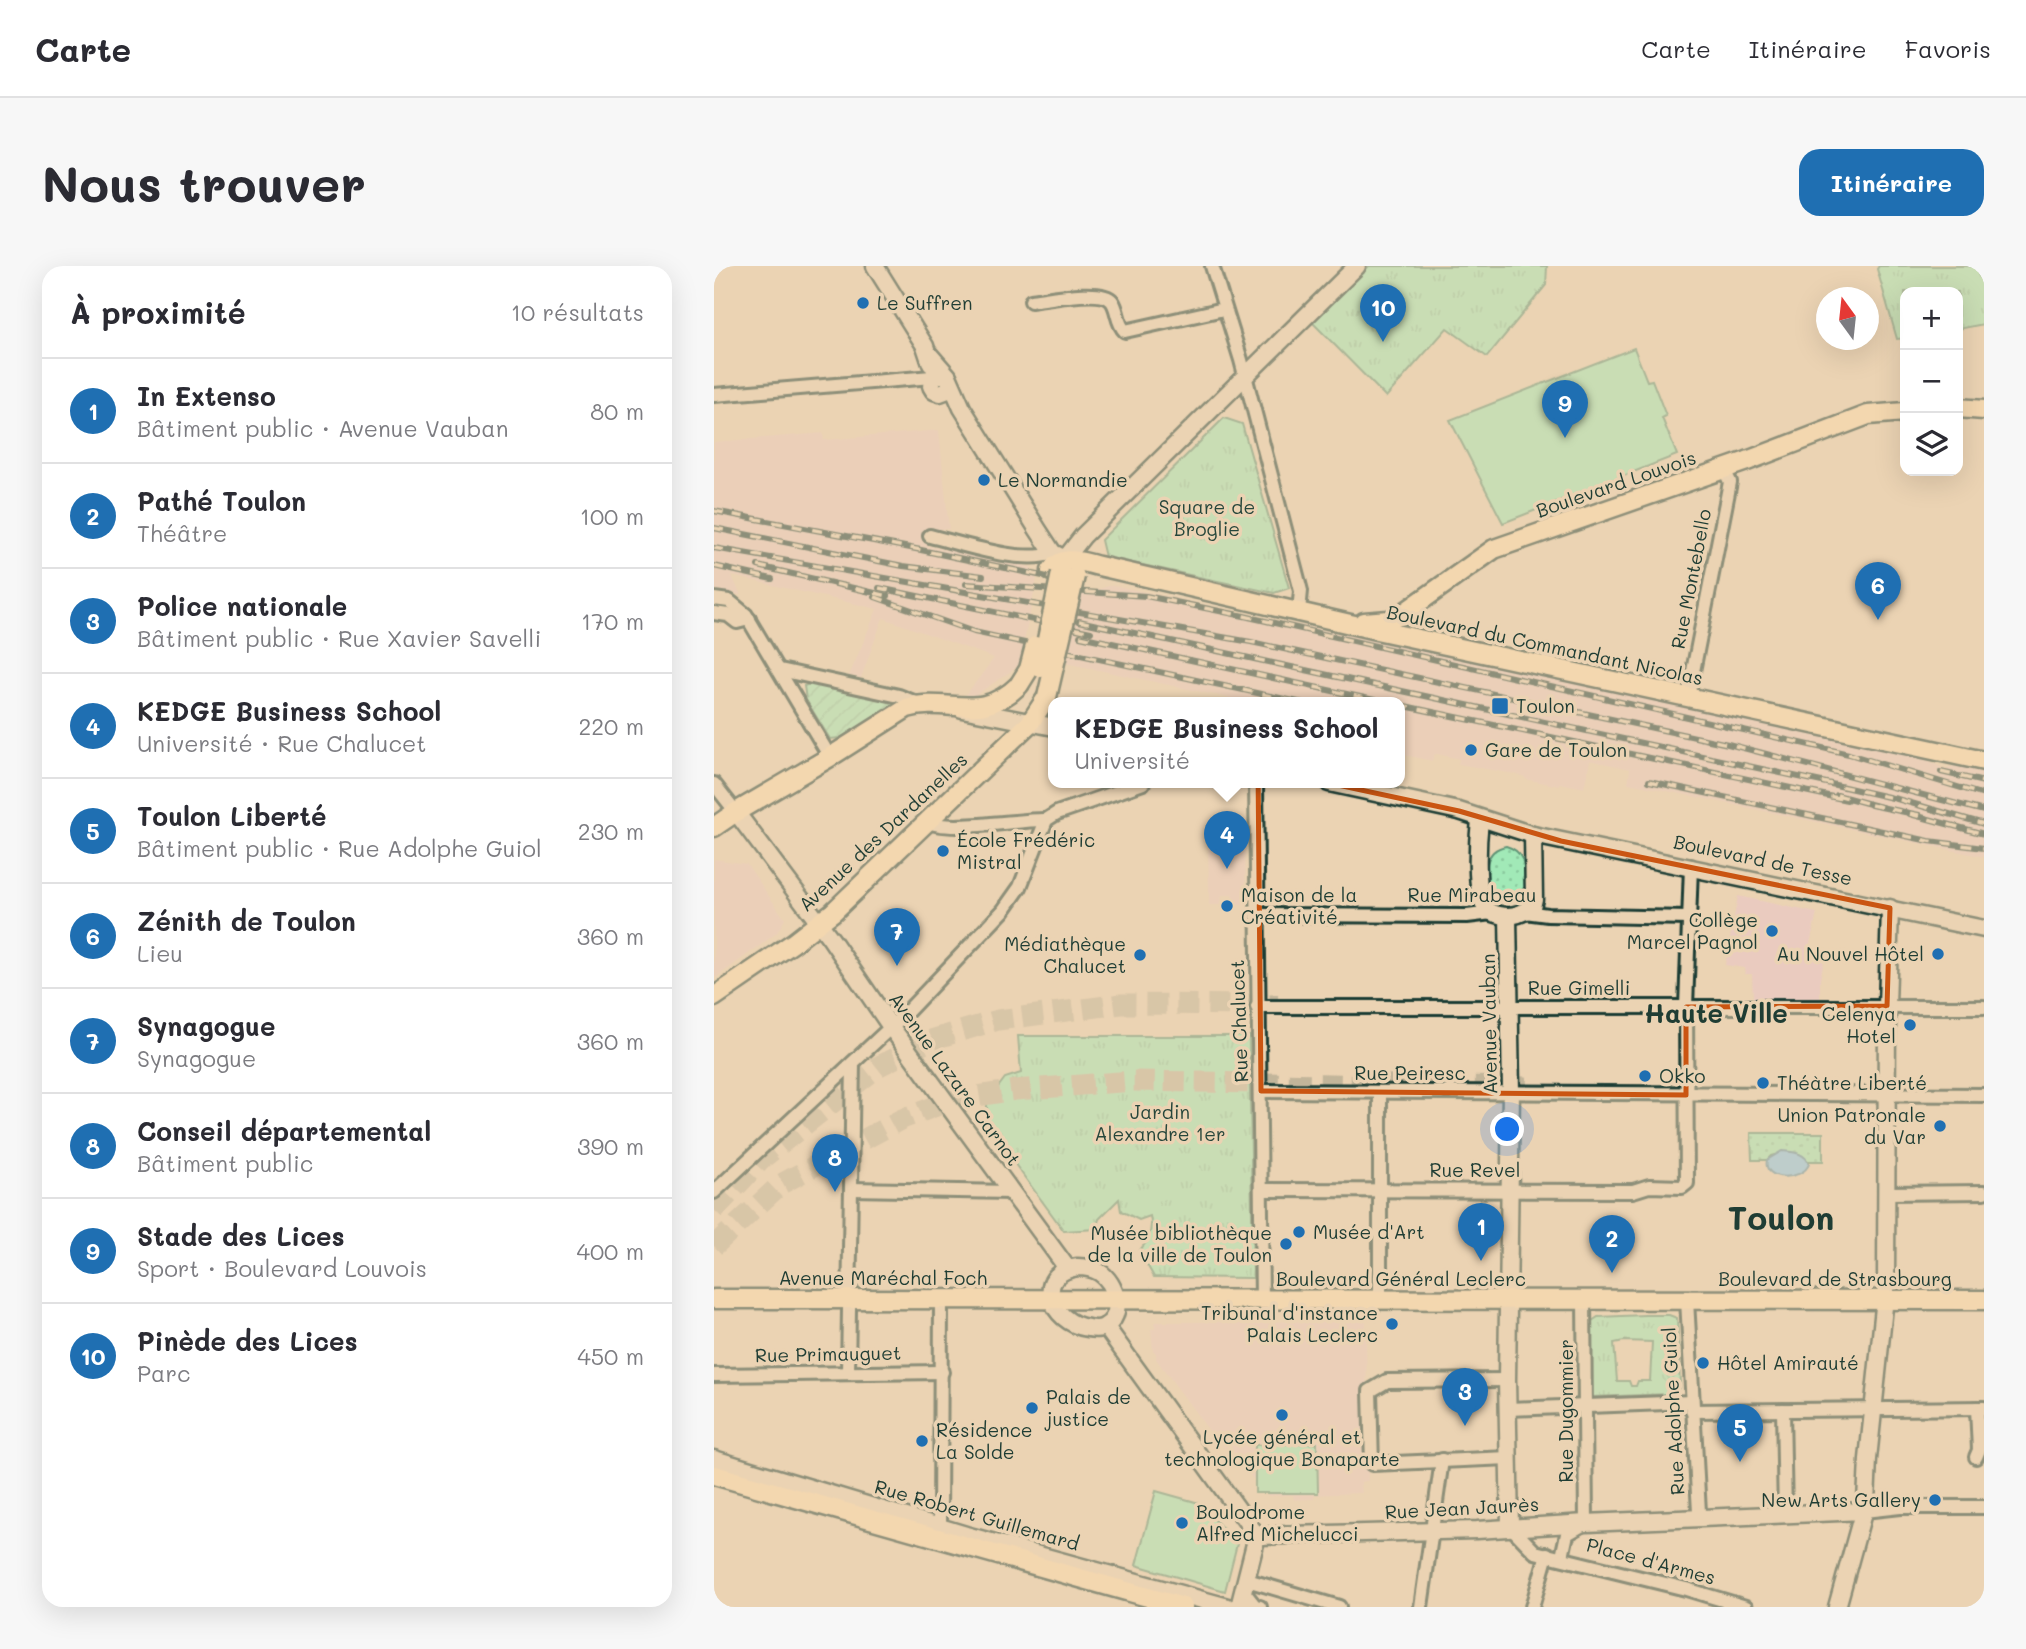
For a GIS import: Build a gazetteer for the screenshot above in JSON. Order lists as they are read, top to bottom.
{
  "streets": {
    "main road": [
      "Boulevard Louvois",
      "Boulevard du Commandant Nicolas",
      "Avenue des Dardanelles",
      "Avenue Maréchal Foch",
      "Boulevard Général Leclerc",
      "Boulevard de Strasbourg",
      "Rue Robert Guillemard"
    ],
    "street": [
      "Rue Montebello",
      "Boulevard de Tesse",
      "Rue Mirabeau",
      "Rue Gimelli",
      "Rue Chalucet",
      "Avenue Vauban",
      "Rue Peiresc",
      "Avenue Lazare Carnot",
      "Rue Revel",
      "Rue Primauguet",
      "Rue Dugommier",
      "Rue Adolphe Guiol",
      "Rue Jean Jaurès",
      "Place d'Armes"
    ]
  },
  "crossings": [
    ["Boulevard Louvois", "Rue Montebello"],
    ["Boulevard Louvois", "Boulevard du Commandant Nicolas"],
    ["Rue Montebello", "Boulevard du Commandant Nicolas"],
    ["Avenue des Dardanelles", "Avenue Lazare Carnot"],
    ["Rue Mirabeau", "Rue Chalucet"],
    ["Rue Mirabeau", "Avenue Vauban"],
    ["Rue Gimelli", "Rue Chalucet"],
    ["Rue Gimelli", "Avenue Vauban"],
    ["Rue Chalucet", "Rue Peiresc"],
    ["Rue Chalucet", "Rue Revel"],
    ["Rue Chalucet", "Boulevard Général Leclerc"],
    ["Avenue Vauban", "Rue Peiresc"],
    ["Avenue Vauban", "Rue Revel"],
    ["Avenue Vauban", "Boulevard Général Leclerc"],
    ["Avenue Vauban", "Rue Jean Jaurès"],
    ["Rue Peiresc", "Rue Revel"],
    ["Avenue Maréchal Foch", "Boulevard Général Leclerc"],
    ["Boulevard Général Leclerc", "Boulevard de Strasbourg"],
    ["Boulevard Général Leclerc", "Rue Dugommier"],
    ["Boulevard Général Leclerc", "Rue Adolphe Guiol"],
    ["Boulevard de Strasbourg", "Rue Adolphe Guiol"],
    ["Rue Dugommier", "Rue Jean Jaurès"],
    ["Rue Adolphe Guiol", "Rue Jean Jaurès"]
  ],
  "districts": ["Haute Ville", "Toulon"],
  "parks": ["Square de Broglie", "Jardin Alexandre 1er"],
  "places": {
    "other": [
      "Le Suffren",
      "Le Normandie",
      "Gare de Toulon",
      "École Frédéric Mistral",
      "Maison de la Créativité",
      "Collège Marcel Pagnol",
      "Au Nouvel Hôtel",
      "Médiathèque Chalucet",
      "Celenya Hotel",
      "Okko",
      "Théàtre Liberté",
      "Union Patronale du Var",
      "Musée d'Art",
      "Musée bibliothèque de la ville de Toulon",
      "Tribunal d'instance Palais Leclerc",
      "Hôtel Amirauté",
      "Palais de justice",
      "Lycée général et technologique Bonaparte",
      "Résidence La Solde",
      "New Arts Gallery",
      "Boulodrome Alfred Michelucci"
    ],
    "transit": ["Toulon"]
  },
  "north": "top",
  "page": {
    "header": "Carte",
    "nav": ["Carte", "Itinéraire", "Favoris"],
    "buttons": "Itinéraire",
    "title": "Nous trouver",
    "heading": ["À proximité", "10 résultats"],
    "pins": [
      "10",
      "9",
      "6",
      "4",
      "7",
      "8",
      "1",
      "2",
      "3",
      "5"
    ],
    "map_buttons": ["+", "−"],
    "list": [
      {
        "mark": "1",
        "name": "In Extenso",
        "note": "Bâtiment public · Avenue Vauban",
        "value": "80 m"
      },
      {
        "mark": "2",
        "name": "Pathé Toulon",
        "note": "Théâtre",
        "value": "100 m"
      },
      {
        "mark": "3",
        "name": "Police nationale",
        "note": "Bâtiment public · Rue Xavier Savelli",
        "value": "170 m"
      },
      {
        "mark": "4",
        "name": "KEDGE Business School",
        "note": "Université · Rue Chalucet",
        "value": "220 m"
      },
      {
        "mark": "5",
        "name": "Toulon Liberté",
        "note": "Bâtiment public · Rue Adolphe Guiol",
        "value": "230 m"
      },
      {
        "mark": "6",
        "name": "Zénith de Toulon",
        "note": "Lieu",
        "value": "360 m"
      },
      {
        "mark": "7",
        "name": "Synagogue",
        "note": "Synagogue",
        "value": "360 m"
      },
      {
        "mark": "8",
        "name": "Conseil départemental",
        "note": "Bâtiment public",
        "value": "390 m"
      },
      {
        "mark": "9",
        "name": "Stade des Lices",
        "note": "Sport · Boulevard Louvois",
        "value": "400 m"
      },
      {
        "mark": "10",
        "name": "Pinède des Lices",
        "note": "Parc",
        "value": "450 m"
      }
    ],
    "popup": ["KEDGE Business School", "Université"]
  }
}
